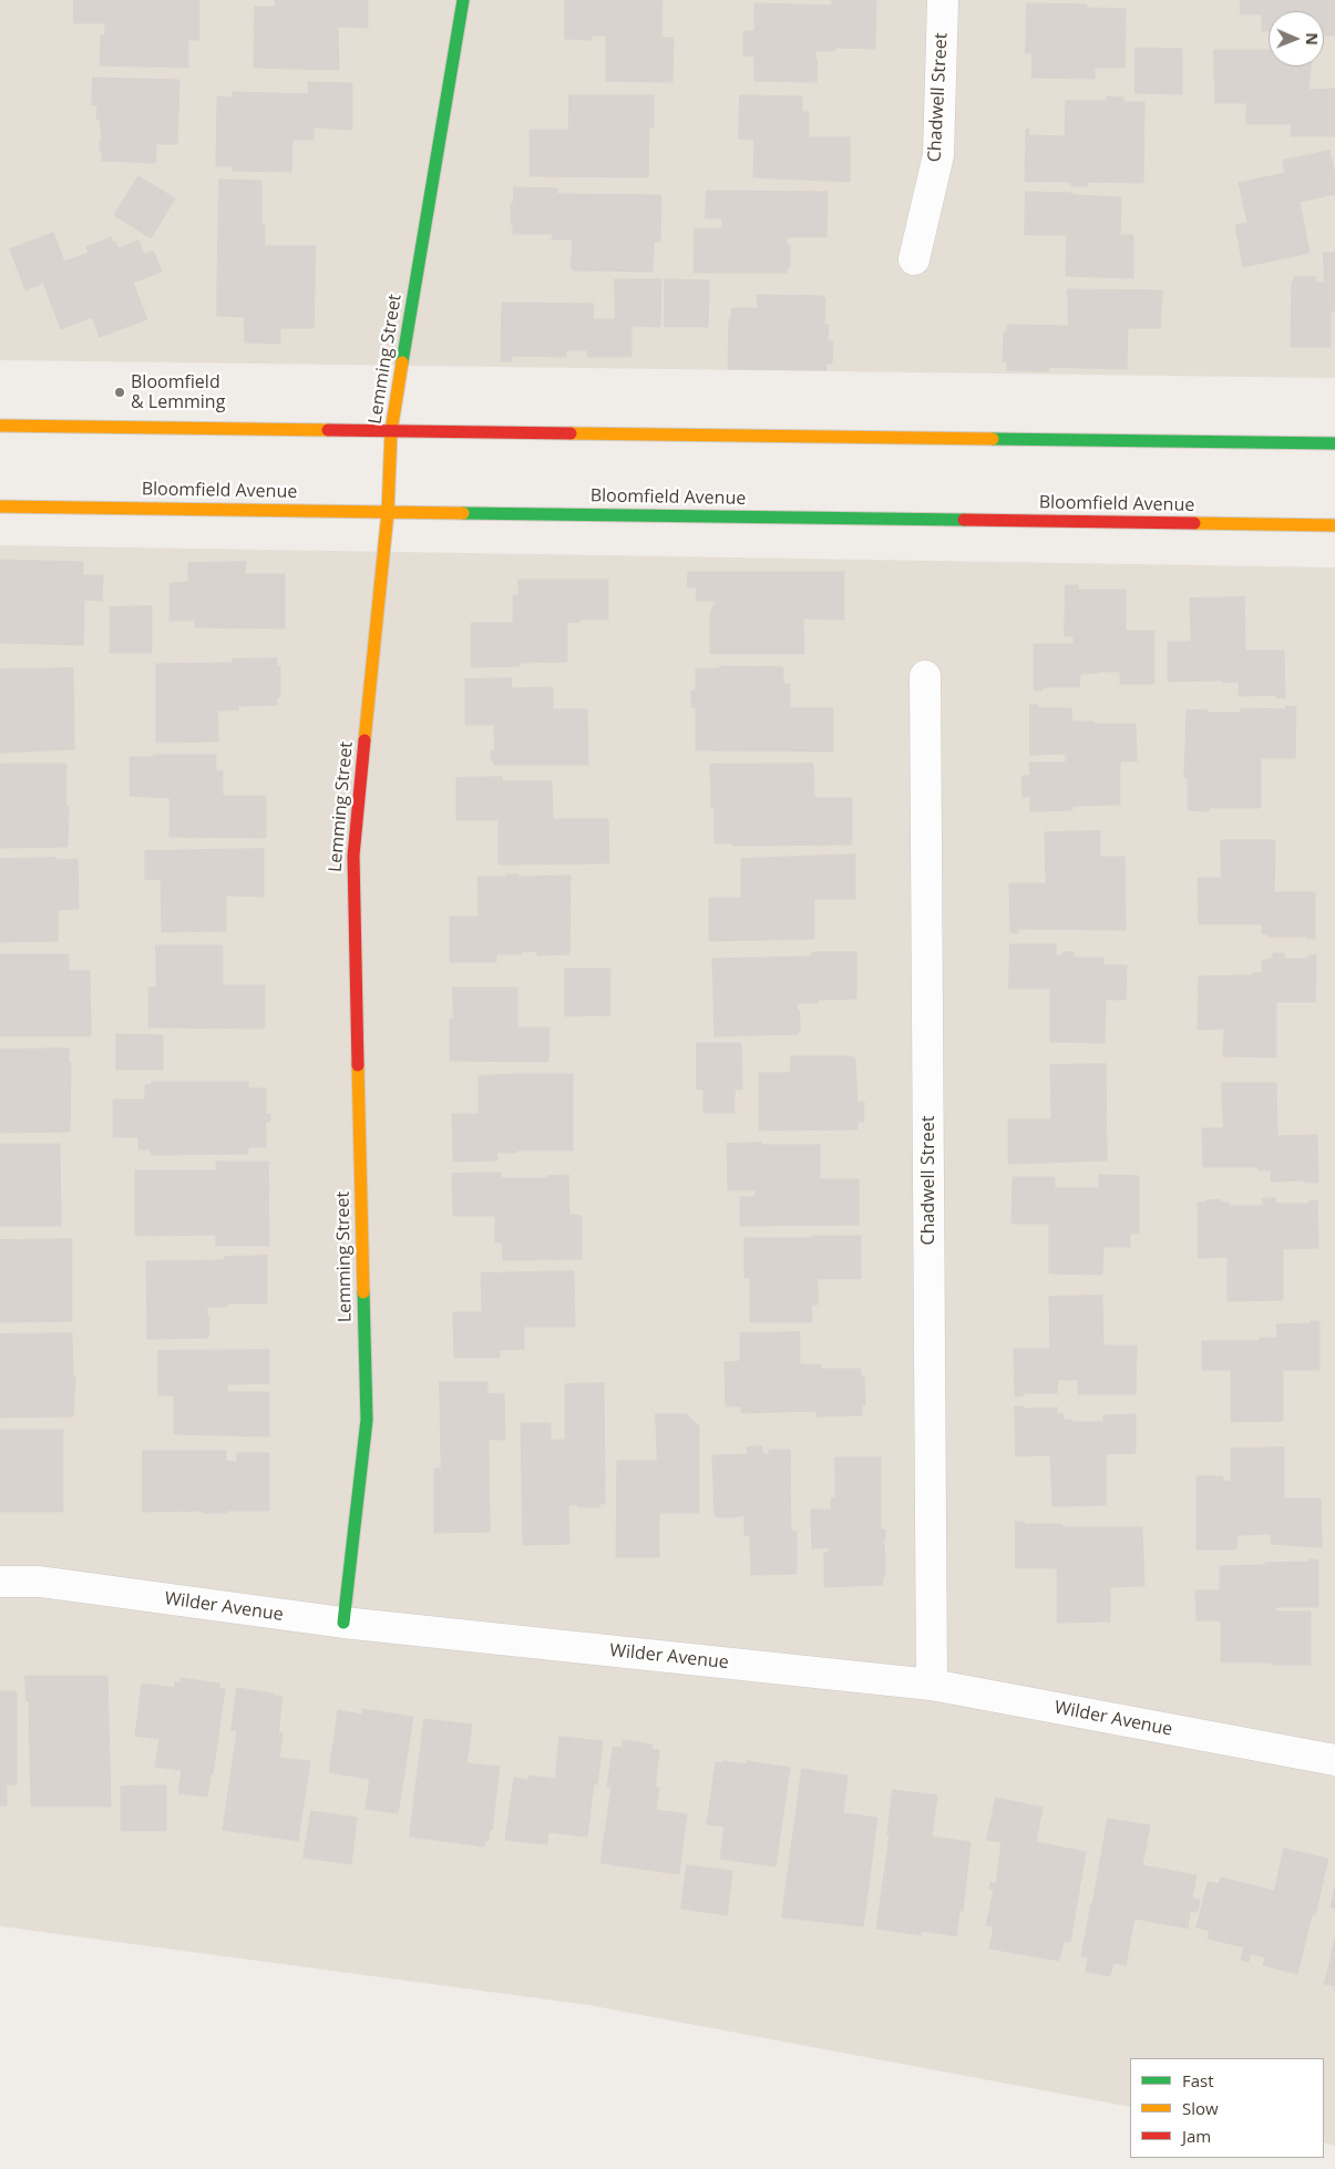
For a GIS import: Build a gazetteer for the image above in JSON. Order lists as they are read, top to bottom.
{
  "streets": {
    "street": [
      "Chadwell Street",
      "Lemming Street",
      "Bloomfield Avenue",
      "Wilder Avenue"
    ]
  },
  "crossings": [
    ["Chadwell Street", "Wilder Avenue"],
    ["Lemming Street", "Bloomfield Avenue"],
    ["Lemming Street", "Wilder Avenue"]
  ],
  "places": ["Bloomfield & Lemming"],
  "legend": ["Fast", "Slow", "Jam"],
  "north": "right"
}
